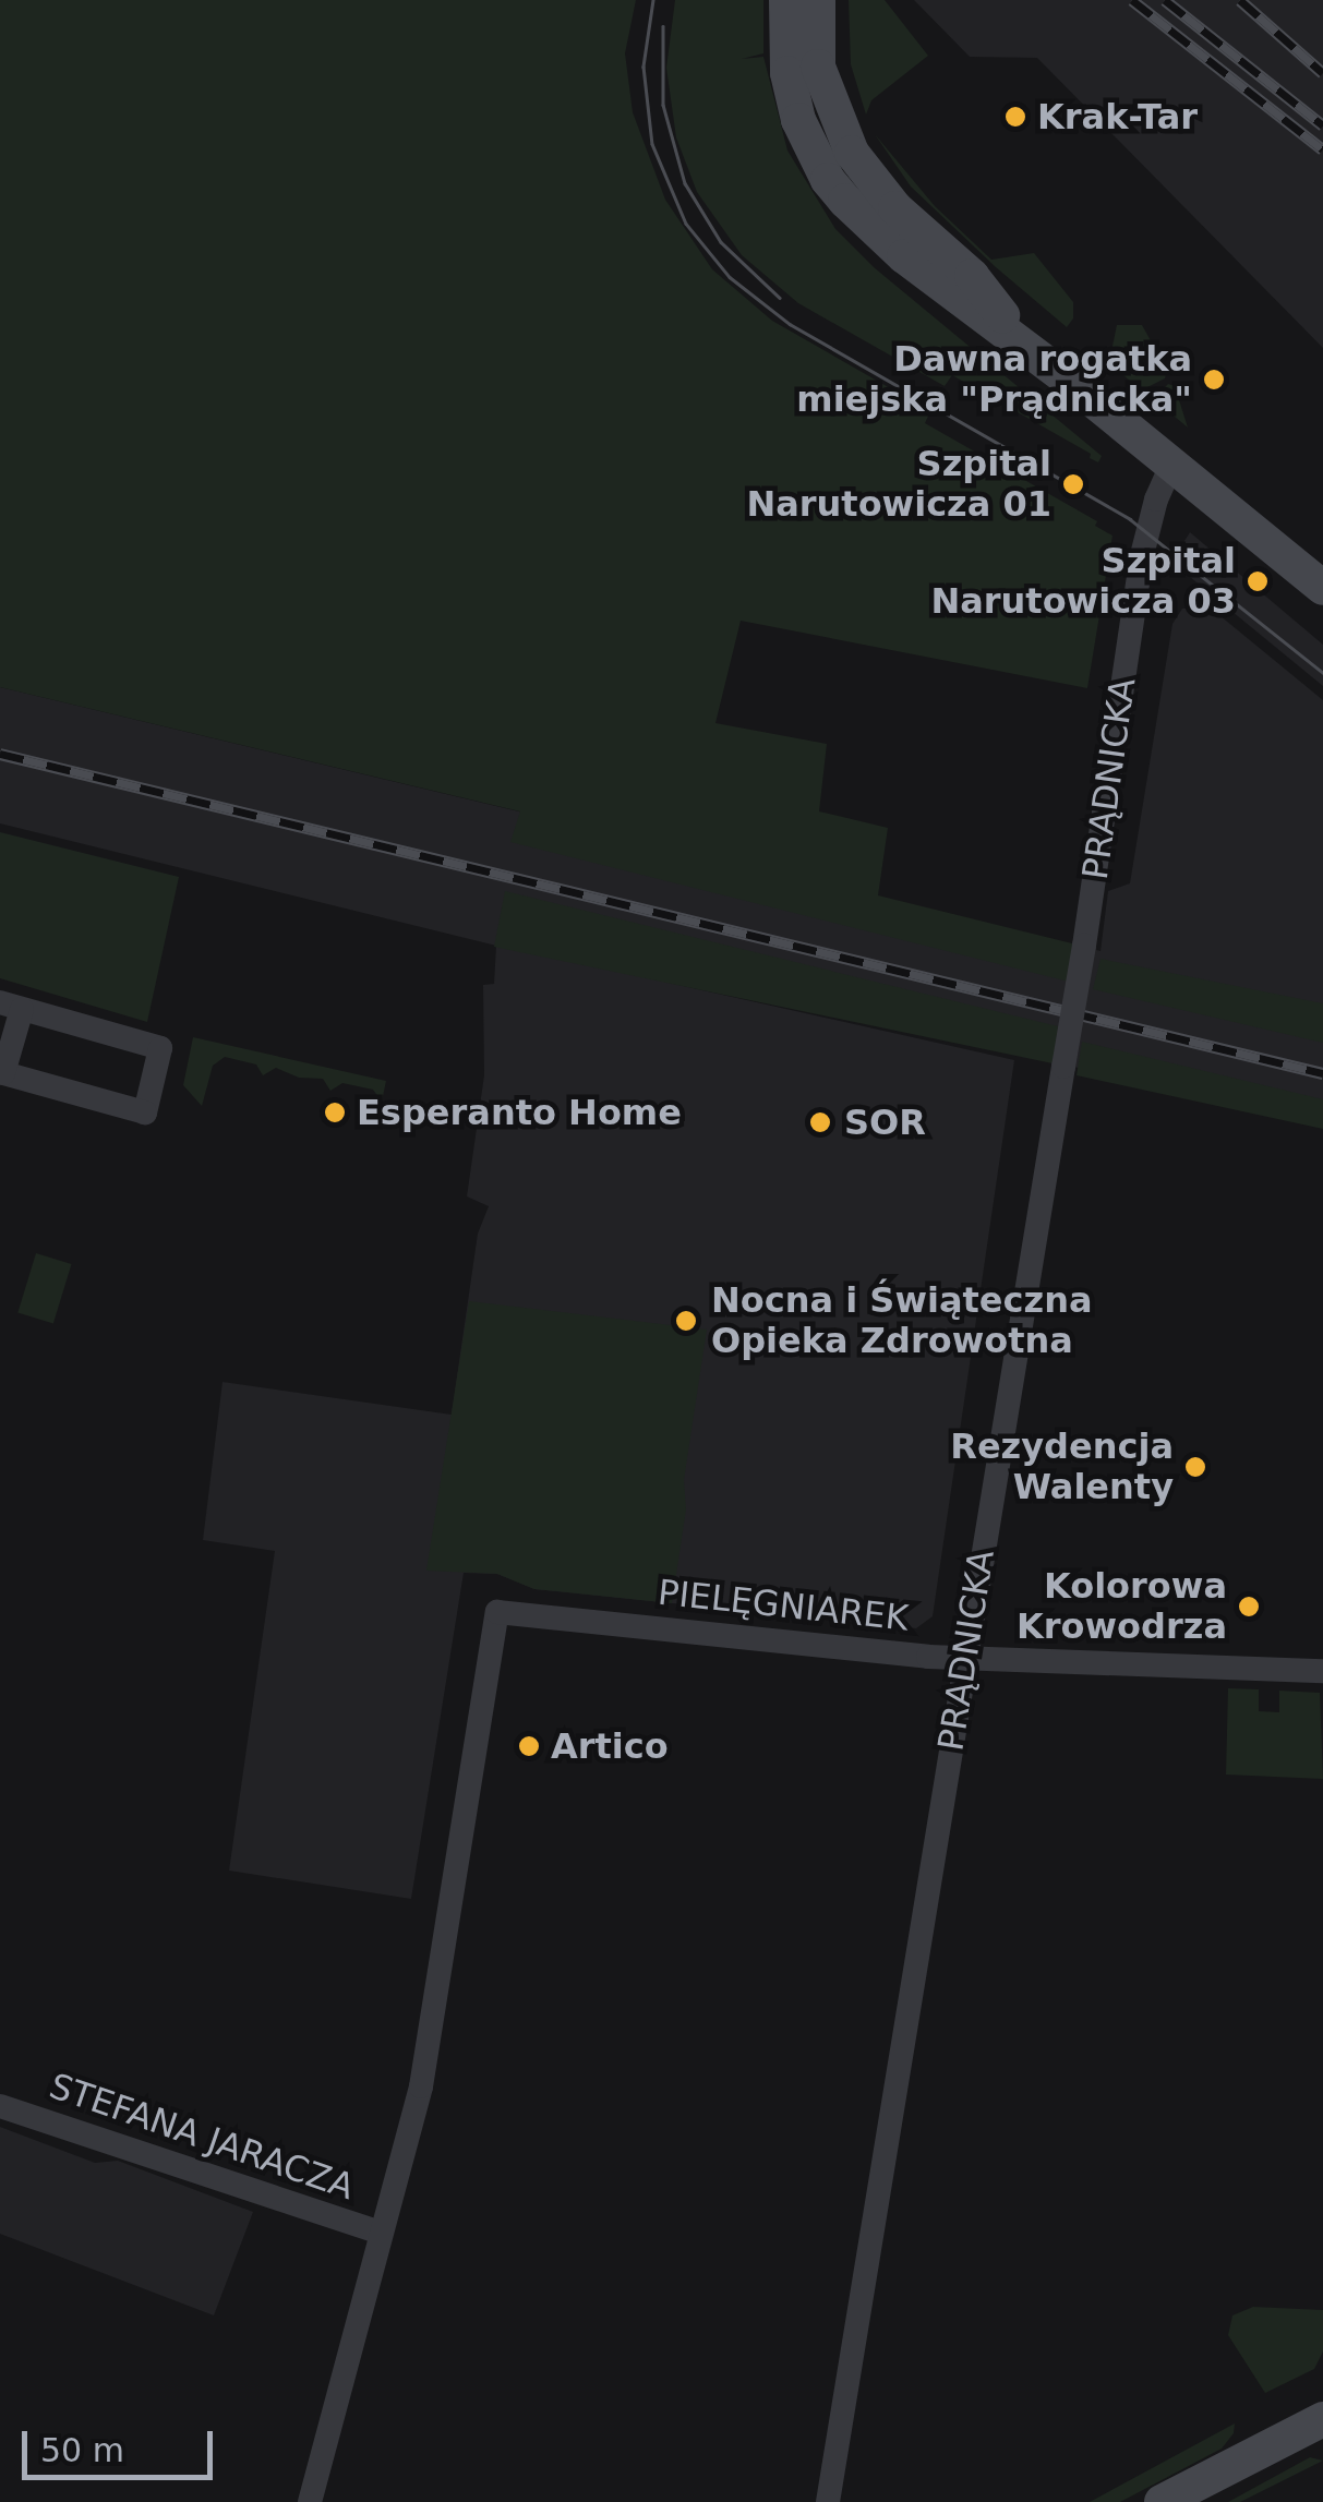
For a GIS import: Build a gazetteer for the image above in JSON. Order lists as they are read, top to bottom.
{
  "streets": {
    "street": ["PRĄDNICKA", "PIELĘGNIAREK", "STEFANA JARACZA"]
  },
  "crossings": [
    ["PRĄDNICKA", "PIELĘGNIAREK"],
    ["PIELĘGNIAREK", "STEFANA JARACZA"]
  ],
  "places": [
    "Krak-Tar",
    "Dawna rogatka miejska \"Prądnicka\"",
    "Szpital Narutowicza 01",
    "Szpital Narutowicza 03",
    "Esperanto Home",
    "SOR",
    "Nocna i Świąteczna Opieka Zdrowotna",
    "Rezydencja Walenty",
    "Kolorowa Krowodrza",
    "Artico"
  ],
  "scale_bar": "50 m"
}
